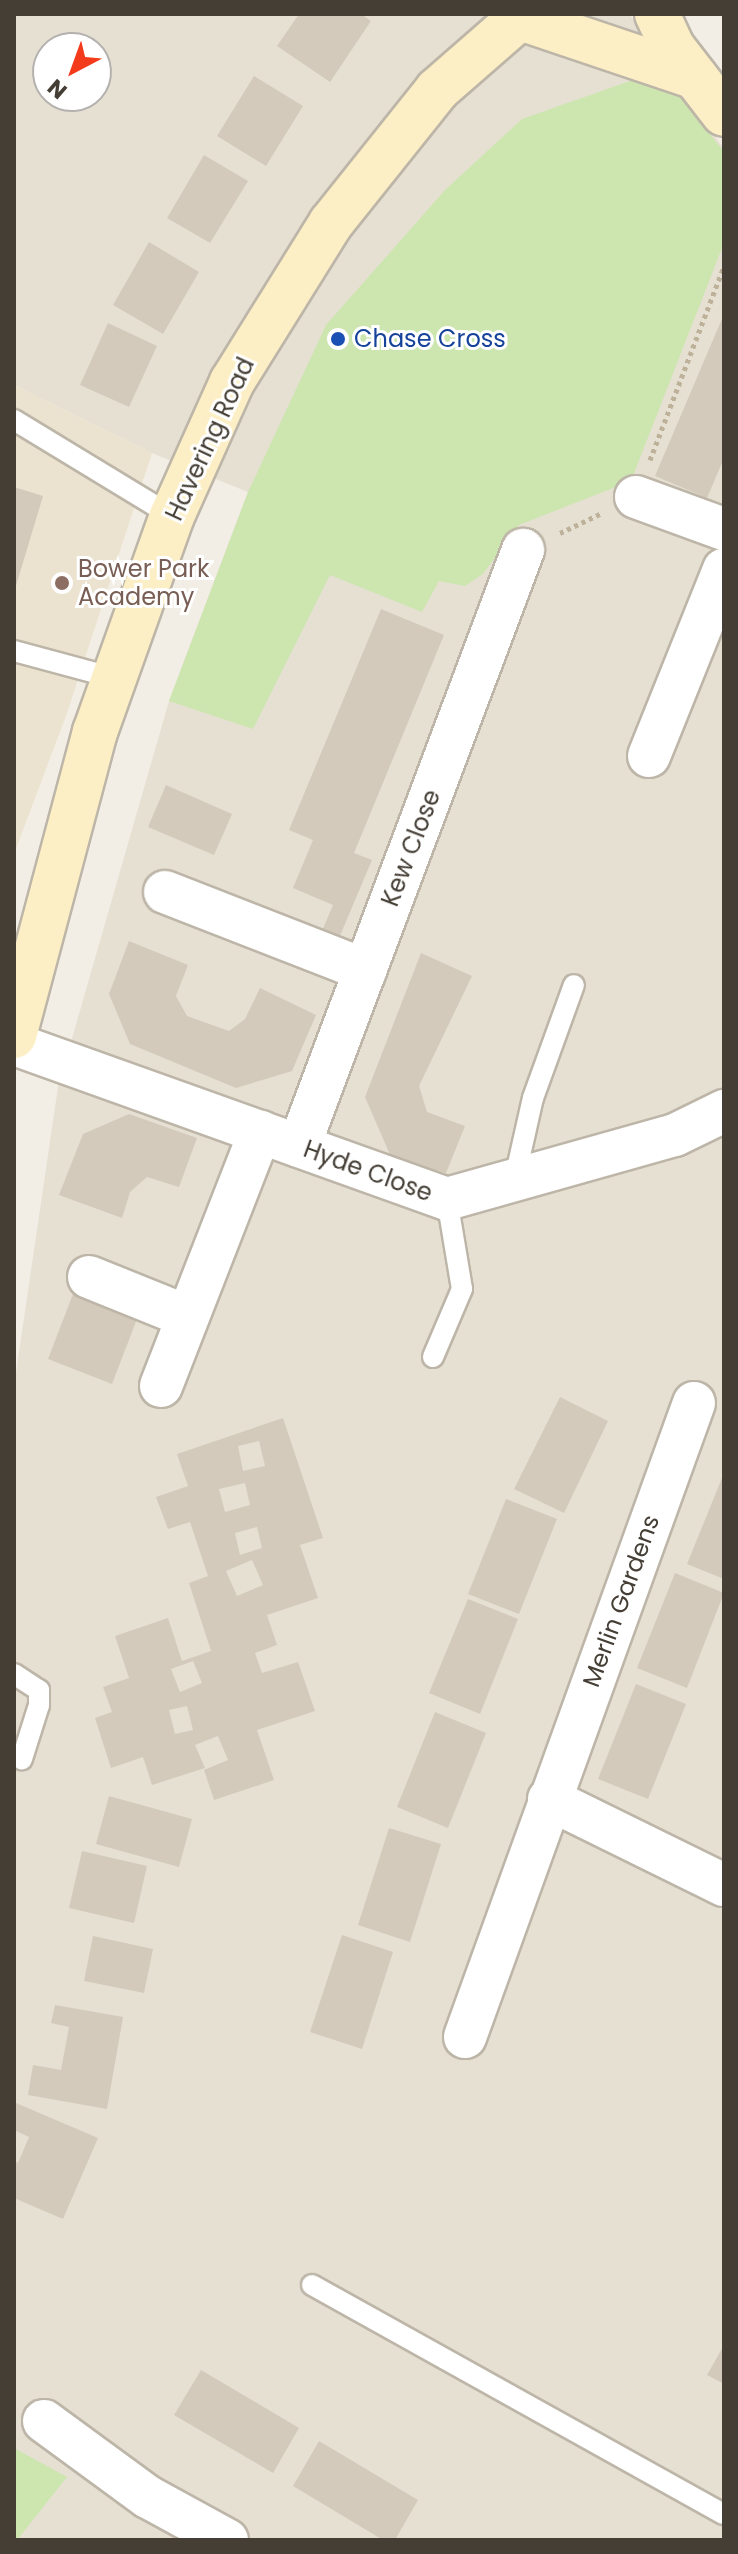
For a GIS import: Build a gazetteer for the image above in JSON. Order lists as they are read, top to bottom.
{
  "streets": {
    "main road": ["Havering Road"],
    "street": ["Kew Close", "Hyde Close", "Merlin Gardens"]
  },
  "crossings": [
    ["Kew Close", "Hyde Close"]
  ],
  "places": ["Chase Cross", "Bower Park Academy"],
  "north": "bottom left"
}
